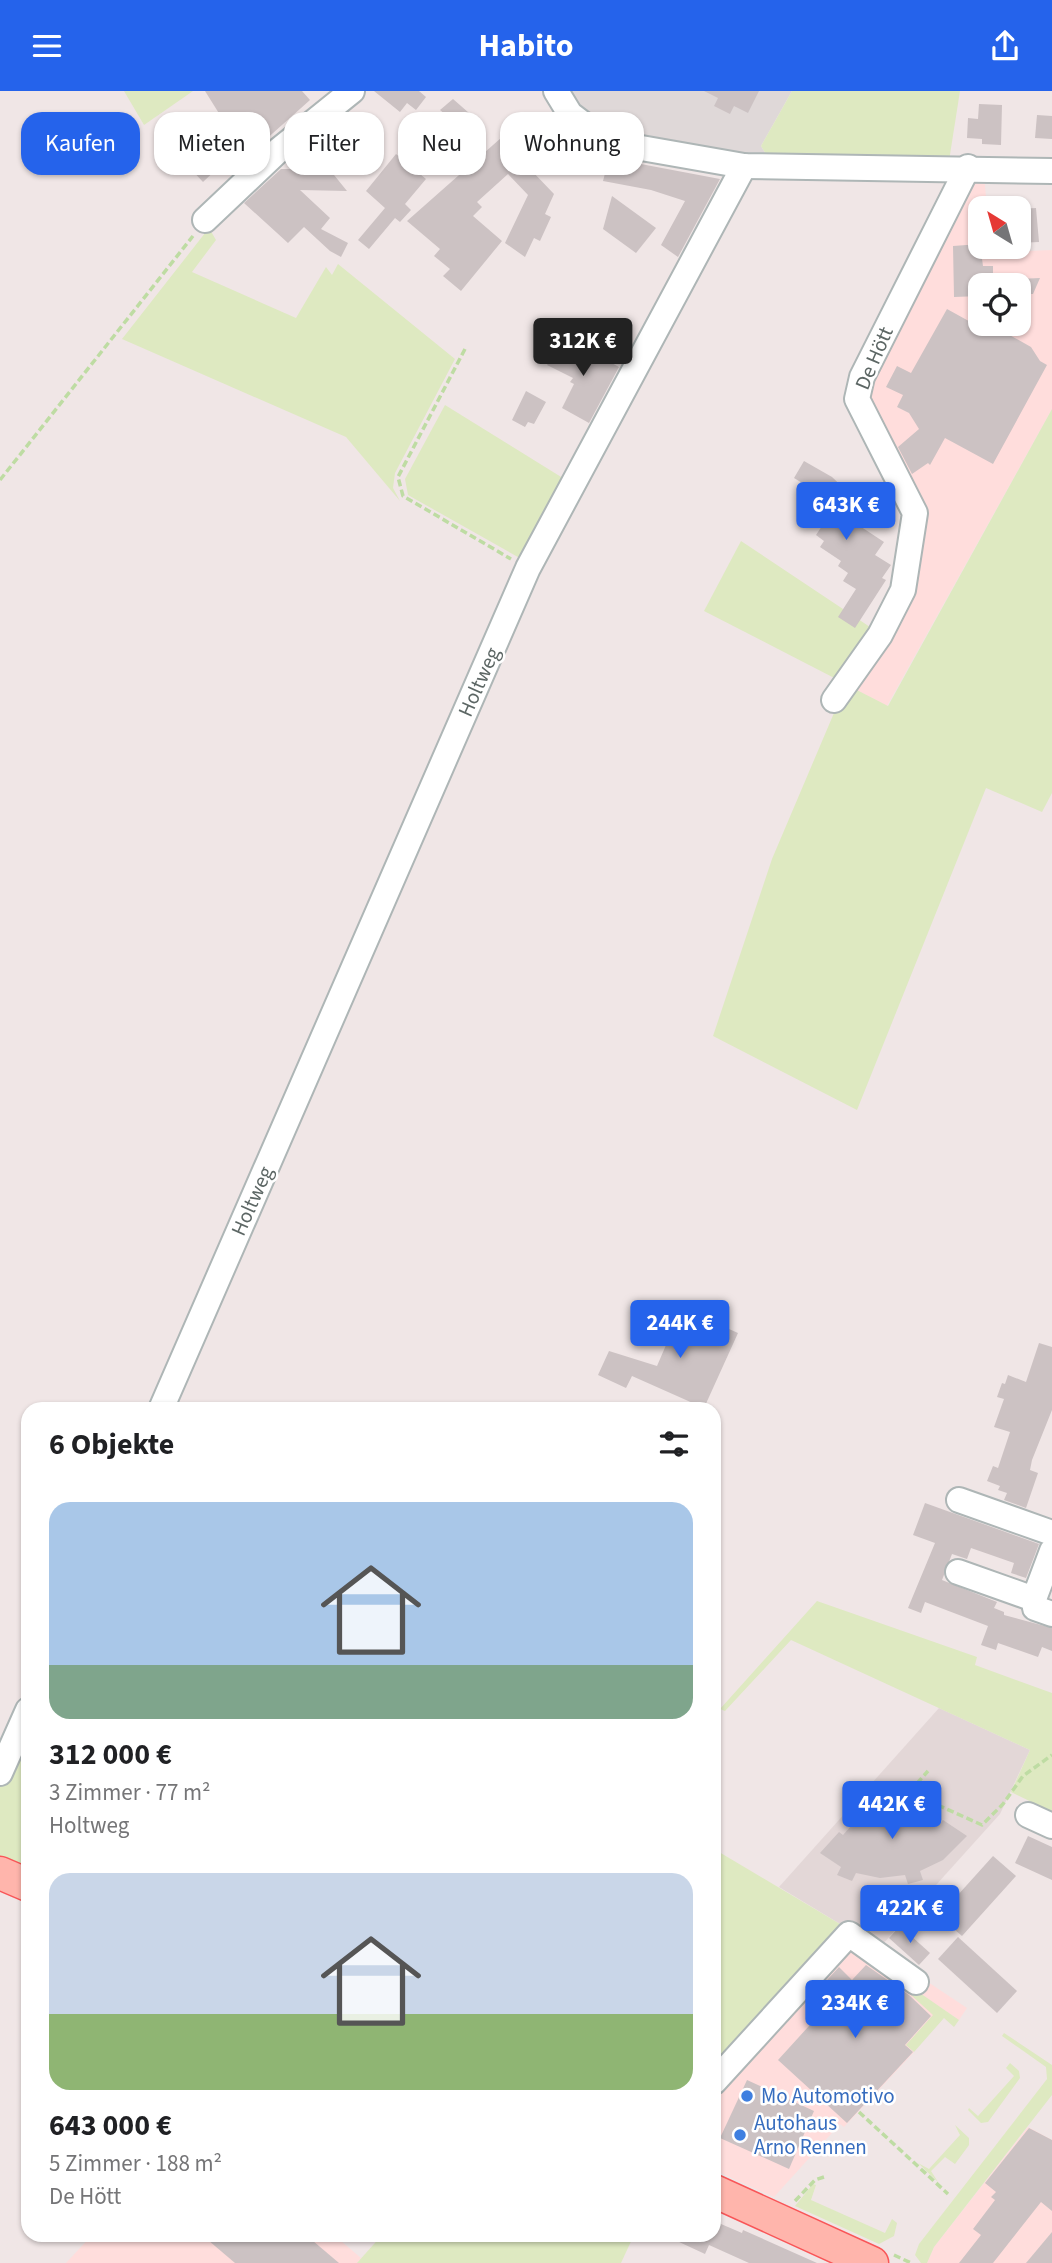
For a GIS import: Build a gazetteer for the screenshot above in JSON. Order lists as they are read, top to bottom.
{
  "streets": {
    "street": ["De Hött", "Holtweg"]
  },
  "places": ["Mo Automotivo", "Autohaus Arno Rennen"],
  "north": "top left",
  "page": {
    "header": "Habito",
    "chip": [
      "Kaufen",
      "Mieten",
      "Filter",
      "Neu",
      "Wohnung"
    ],
    "price": [
      "312K €",
      "643K €",
      "244K €",
      "442K €",
      "422K €",
      "234K €"
    ],
    "heading": "6 Objekte",
    "list": [
      {
        "name": "312 000 €",
        "note": "3 Zimmer · 77 m² · Holtweg"
      },
      {
        "name": "643 000 €",
        "note": "5 Zimmer · 188 m² · De Hött"
      }
    ]
  }
}
